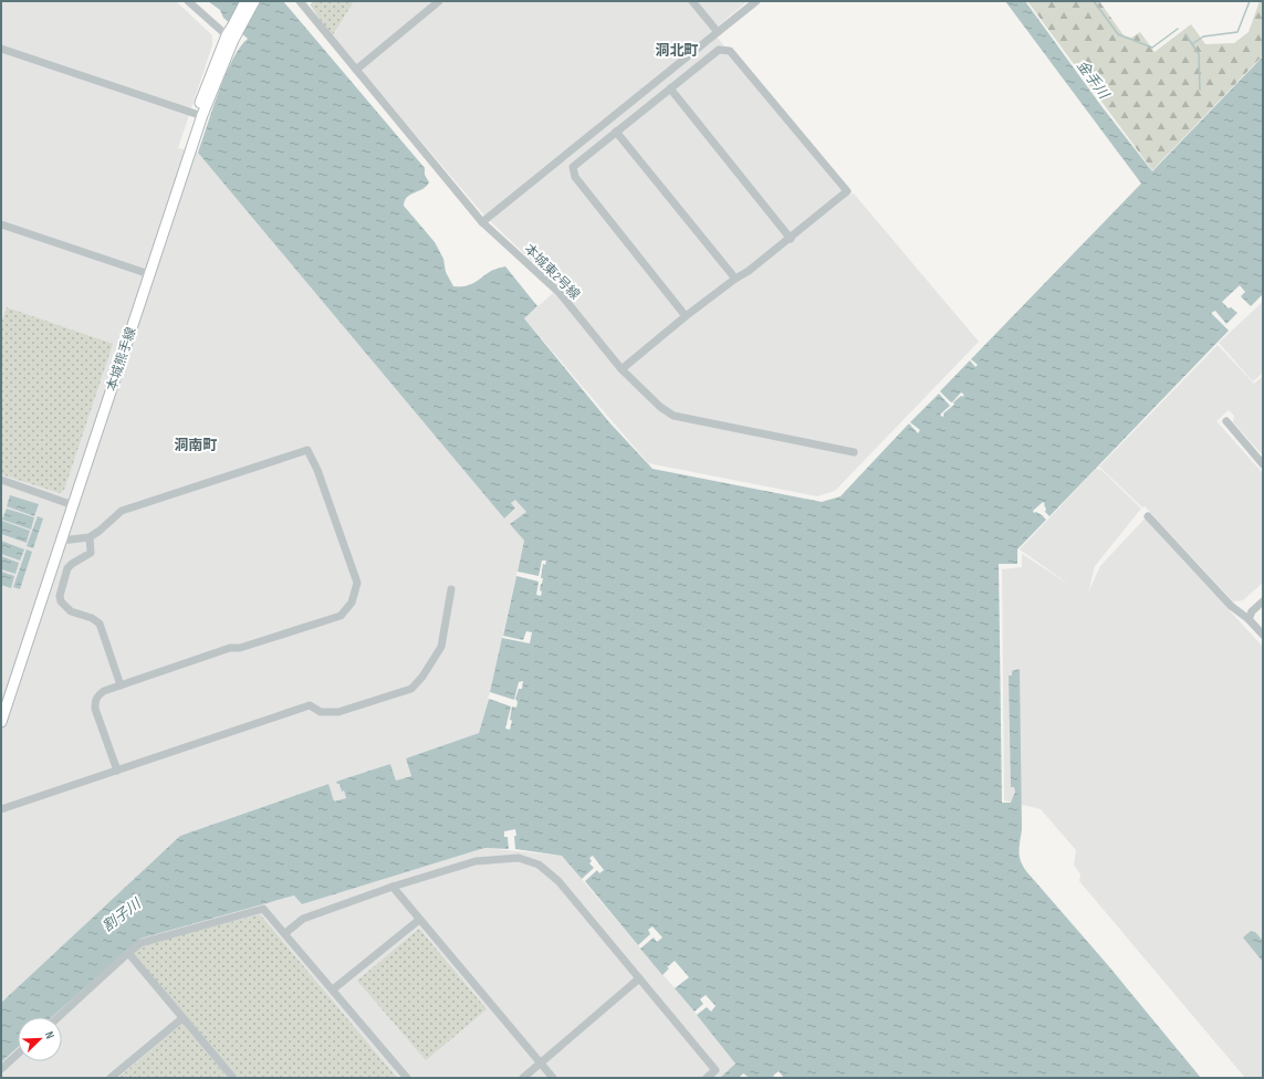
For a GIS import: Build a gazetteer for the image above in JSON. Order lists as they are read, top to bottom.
{
  "streets": {
    "main road": ["本城熊手線"],
    "street": ["本城東2号線"]
  },
  "districts": ["洞北町", "洞南町"],
  "water": ["金手川", "割子川"],
  "north": "top right"
}
